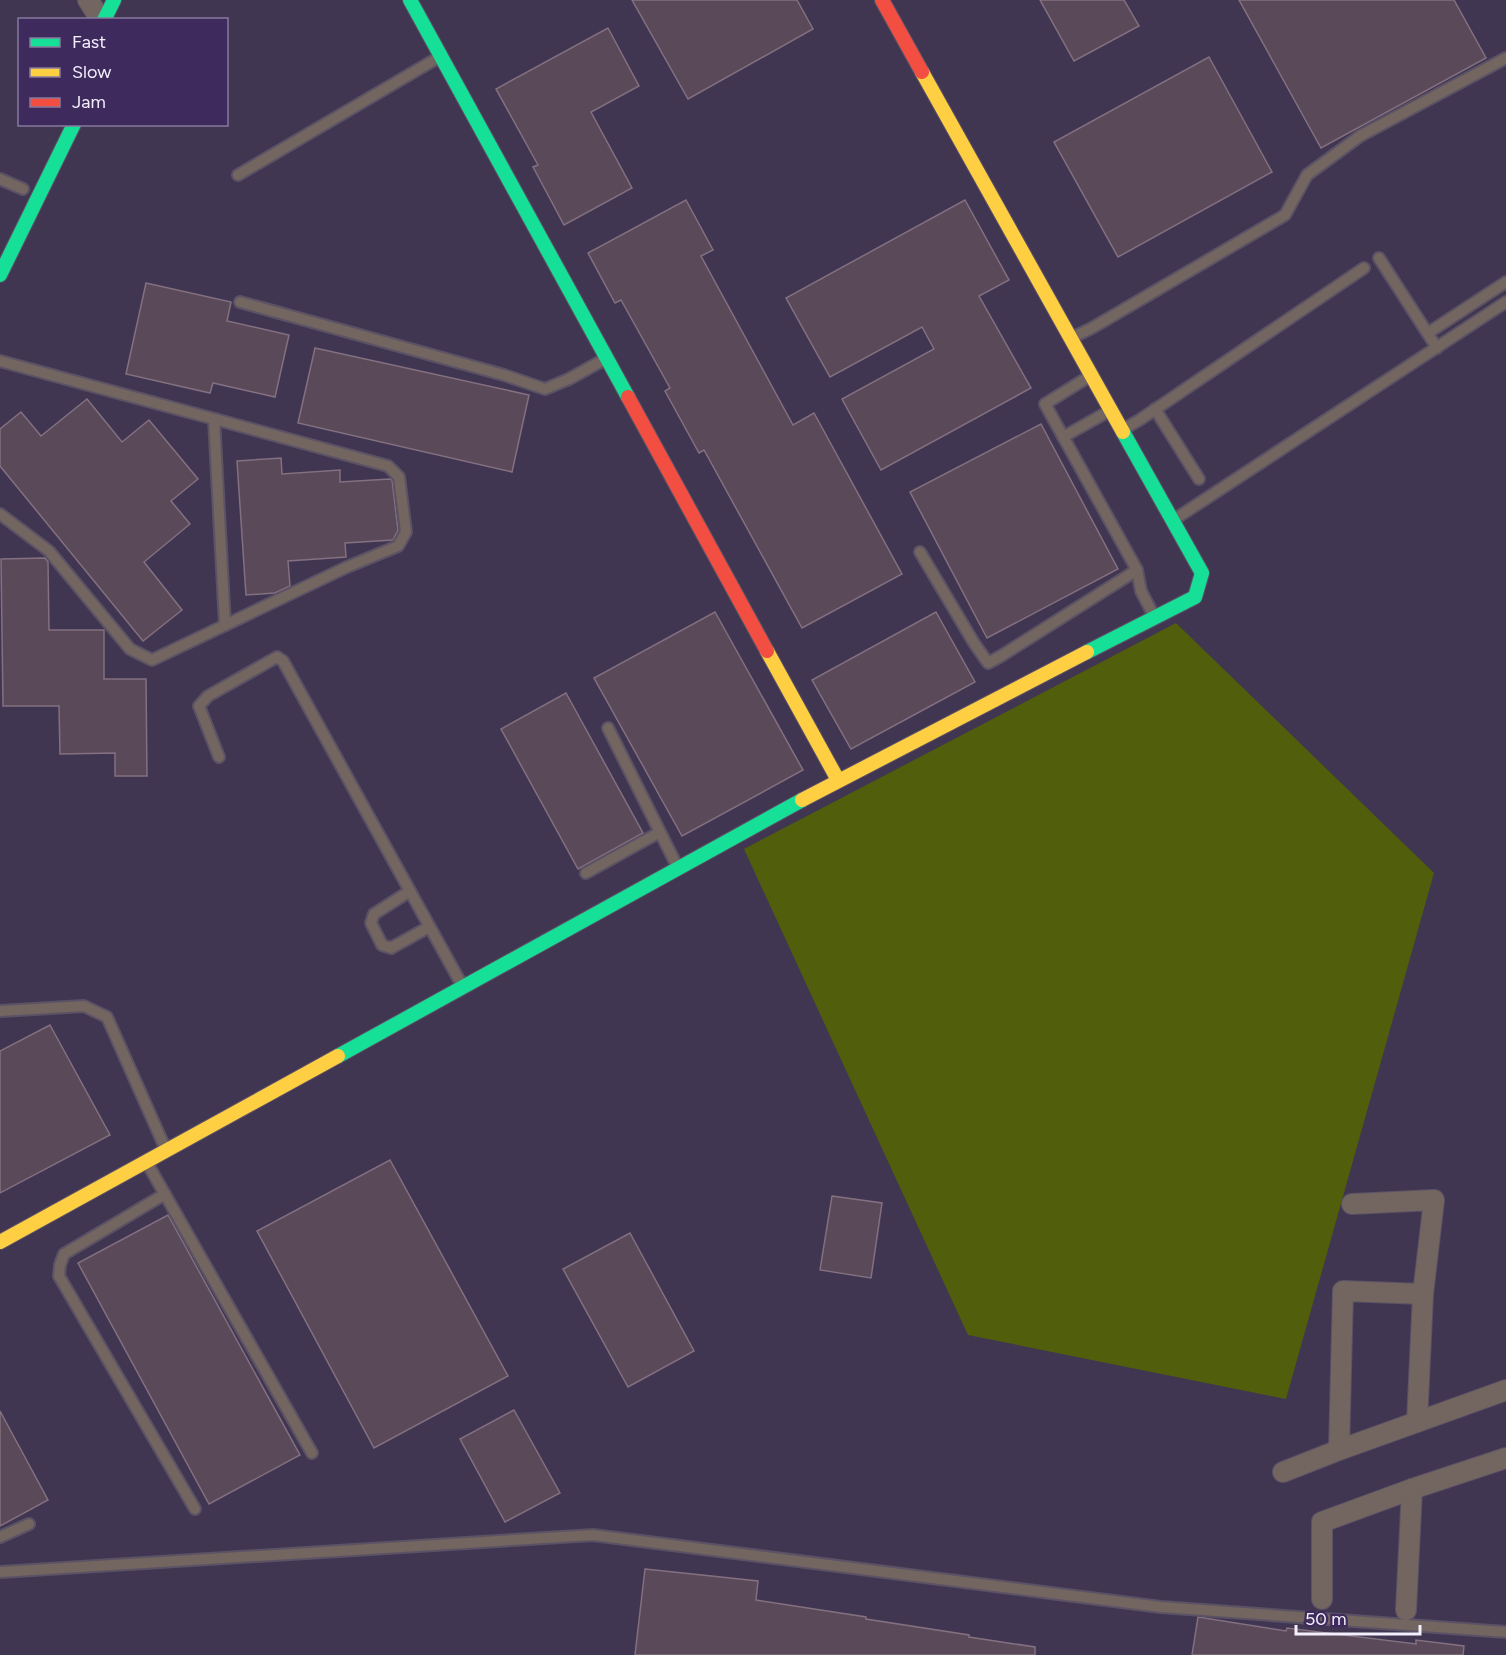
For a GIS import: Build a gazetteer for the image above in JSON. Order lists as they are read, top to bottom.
{
  "legend": ["Fast", "Slow", "Jam"],
  "scale_bar": "50 m"
}
